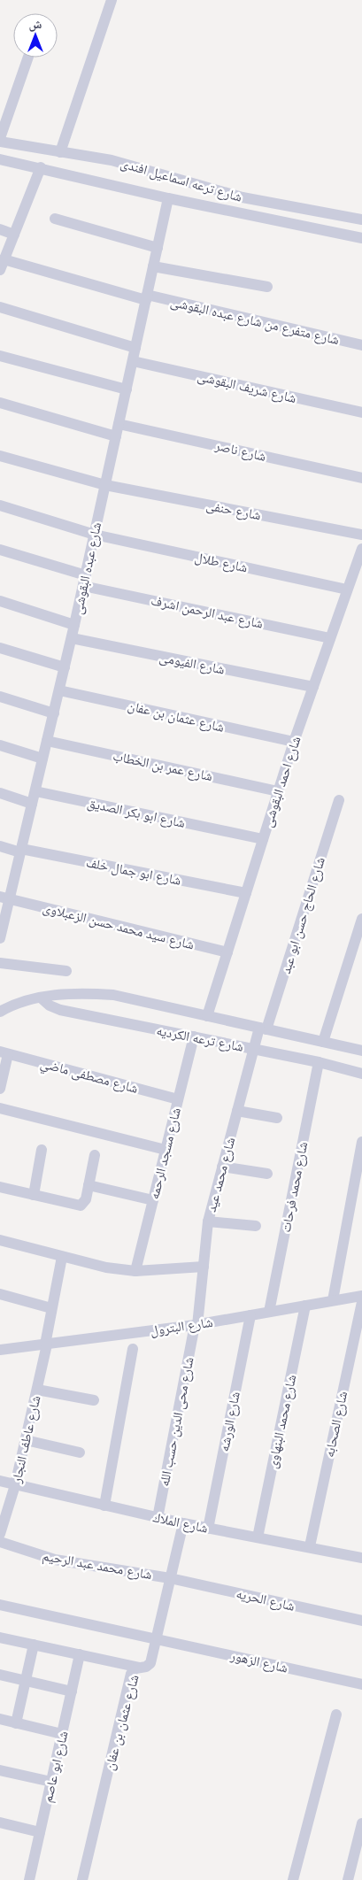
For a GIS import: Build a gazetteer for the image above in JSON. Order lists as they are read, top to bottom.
{
  "streets": {
    "street": [
      "شارع ترعه اسماعيل افندى",
      "شارع متفرع من شارع عبده البقوشى",
      "شارع شريف البقوشى",
      "شارع ناصر",
      "شارع حنفى",
      "شارع طلال",
      "شارع عبده البقوشى",
      "شارع عبد الرحمن اشرف",
      "شارع الفيومى",
      "شارع عثمان بن عفان",
      "شارع عمر بن الخطاب",
      "شارع احمد البقوشى",
      "شارع ابو بكر الصديق",
      "شارع ابو جمال خلف",
      "شارع الحاج حسن ابو عبد",
      "شارع سيد محمد حسن الزعبلاوى",
      "شارع ترعه الكرديه",
      "شارع مصطفى ماضي",
      "شارع مسجد الرحمه",
      "شارع محمد عيد",
      "شارع محمد فرحات",
      "شارع البترول",
      "شارع محى الدين حسب الله",
      "شارع الورشه",
      "شارع محمد البنهاوى",
      "شارع الصحابه",
      "شارع عاطف النجار",
      "شارع الملاك",
      "شارع محمد عبد الرحيم",
      "شارع الحريه",
      "شارع الزهور",
      "شارع ابو عاصم"
    ]
  },
  "crossings": [
    ["شارع ترعه اسماعيل افندى", "شارع عبده البقوشى"],
    ["شارع متفرع من شارع عبده البقوشى", "شارع عبده البقوشى"],
    ["شارع شريف البقوشى", "شارع عبده البقوشى"],
    ["شارع ناصر", "شارع عبده البقوشى"],
    ["شارع حنفى", "شارع عبده البقوشى"],
    ["شارع طلال", "شارع عبده البقوشى"],
    ["شارع طلال", "شارع احمد البقوشى"],
    ["شارع عبده البقوشى", "شارع عبد الرحمن اشرف"],
    ["شارع عبده البقوشى", "شارع الفيومى"],
    ["شارع عبده البقوشى", "شارع عثمان بن عفان"],
    ["شارع عبده البقوشى", "شارع عمر بن الخطاب"],
    ["شارع عبده البقوشى", "شارع ابو بكر الصديق"],
    ["شارع عبده البقوشى", "شارع ابو جمال خلف"],
    ["شارع عبده البقوشى", "شارع سيد محمد حسن الزعبلاوى"],
    ["شارع عبد الرحمن اشرف", "شارع احمد البقوشى"],
    ["شارع الفيومى", "شارع احمد البقوشى"],
    ["شارع عثمان بن عفان", "شارع احمد البقوشى"],
    ["شارع عثمان بن عفان", "شارع الملاك"],
    ["شارع عثمان بن عفان", "شارع محمد عبد الرحيم"],
    ["شارع عثمان بن عفان", "شارع الحريه"],
    ["شارع عثمان بن عفان", "شارع الزهور"],
    ["شارع عمر بن الخطاب", "شارع احمد البقوشى"],
    ["شارع احمد البقوشى", "شارع ابو بكر الصديق"],
    ["شارع احمد البقوشى", "شارع ابو جمال خلف"],
    ["شارع احمد البقوشى", "شارع سيد محمد حسن الزعبلاوى"],
    ["شارع احمد البقوشى", "شارع ترعه الكرديه"],
    ["شارع الحاج حسن ابو عبد", "شارع ترعه الكرديه"],
    ["شارع الحاج حسن ابو عبد", "شارع محمد عيد"],
    ["شارع ترعه الكرديه", "شارع مسجد الرحمه"],
    ["شارع ترعه الكرديه", "شارع محمد عيد"],
    ["شارع ترعه الكرديه", "شارع محمد فرحات"],
    ["شارع مصطفى ماضي", "شارع مسجد الرحمه"],
    ["شارع محمد عيد", "شارع البترول"],
    ["شارع محمد عيد", "شارع محى الدين حسب الله"],
    ["شارع محمد فرحات", "شارع البترول"],
    ["شارع البترول", "شارع محى الدين حسب الله"],
    ["شارع البترول", "شارع الورشه"],
    ["شارع البترول", "شارع محمد البنهاوى"],
    ["شارع البترول", "شارع عاطف النجار"],
    ["شارع محى الدين حسب الله", "شارع الملاك"],
    ["شارع الورشه", "شارع الملاك"],
    ["شارع محمد البنهاوى", "شارع الملاك"],
    ["شارع الصحابه", "شارع الملاك"],
    ["شارع عاطف النجار", "شارع الملاك"],
    ["شارع محمد عبد الرحيم", "شارع الحريه"]
  ],
  "north": "top"
}
